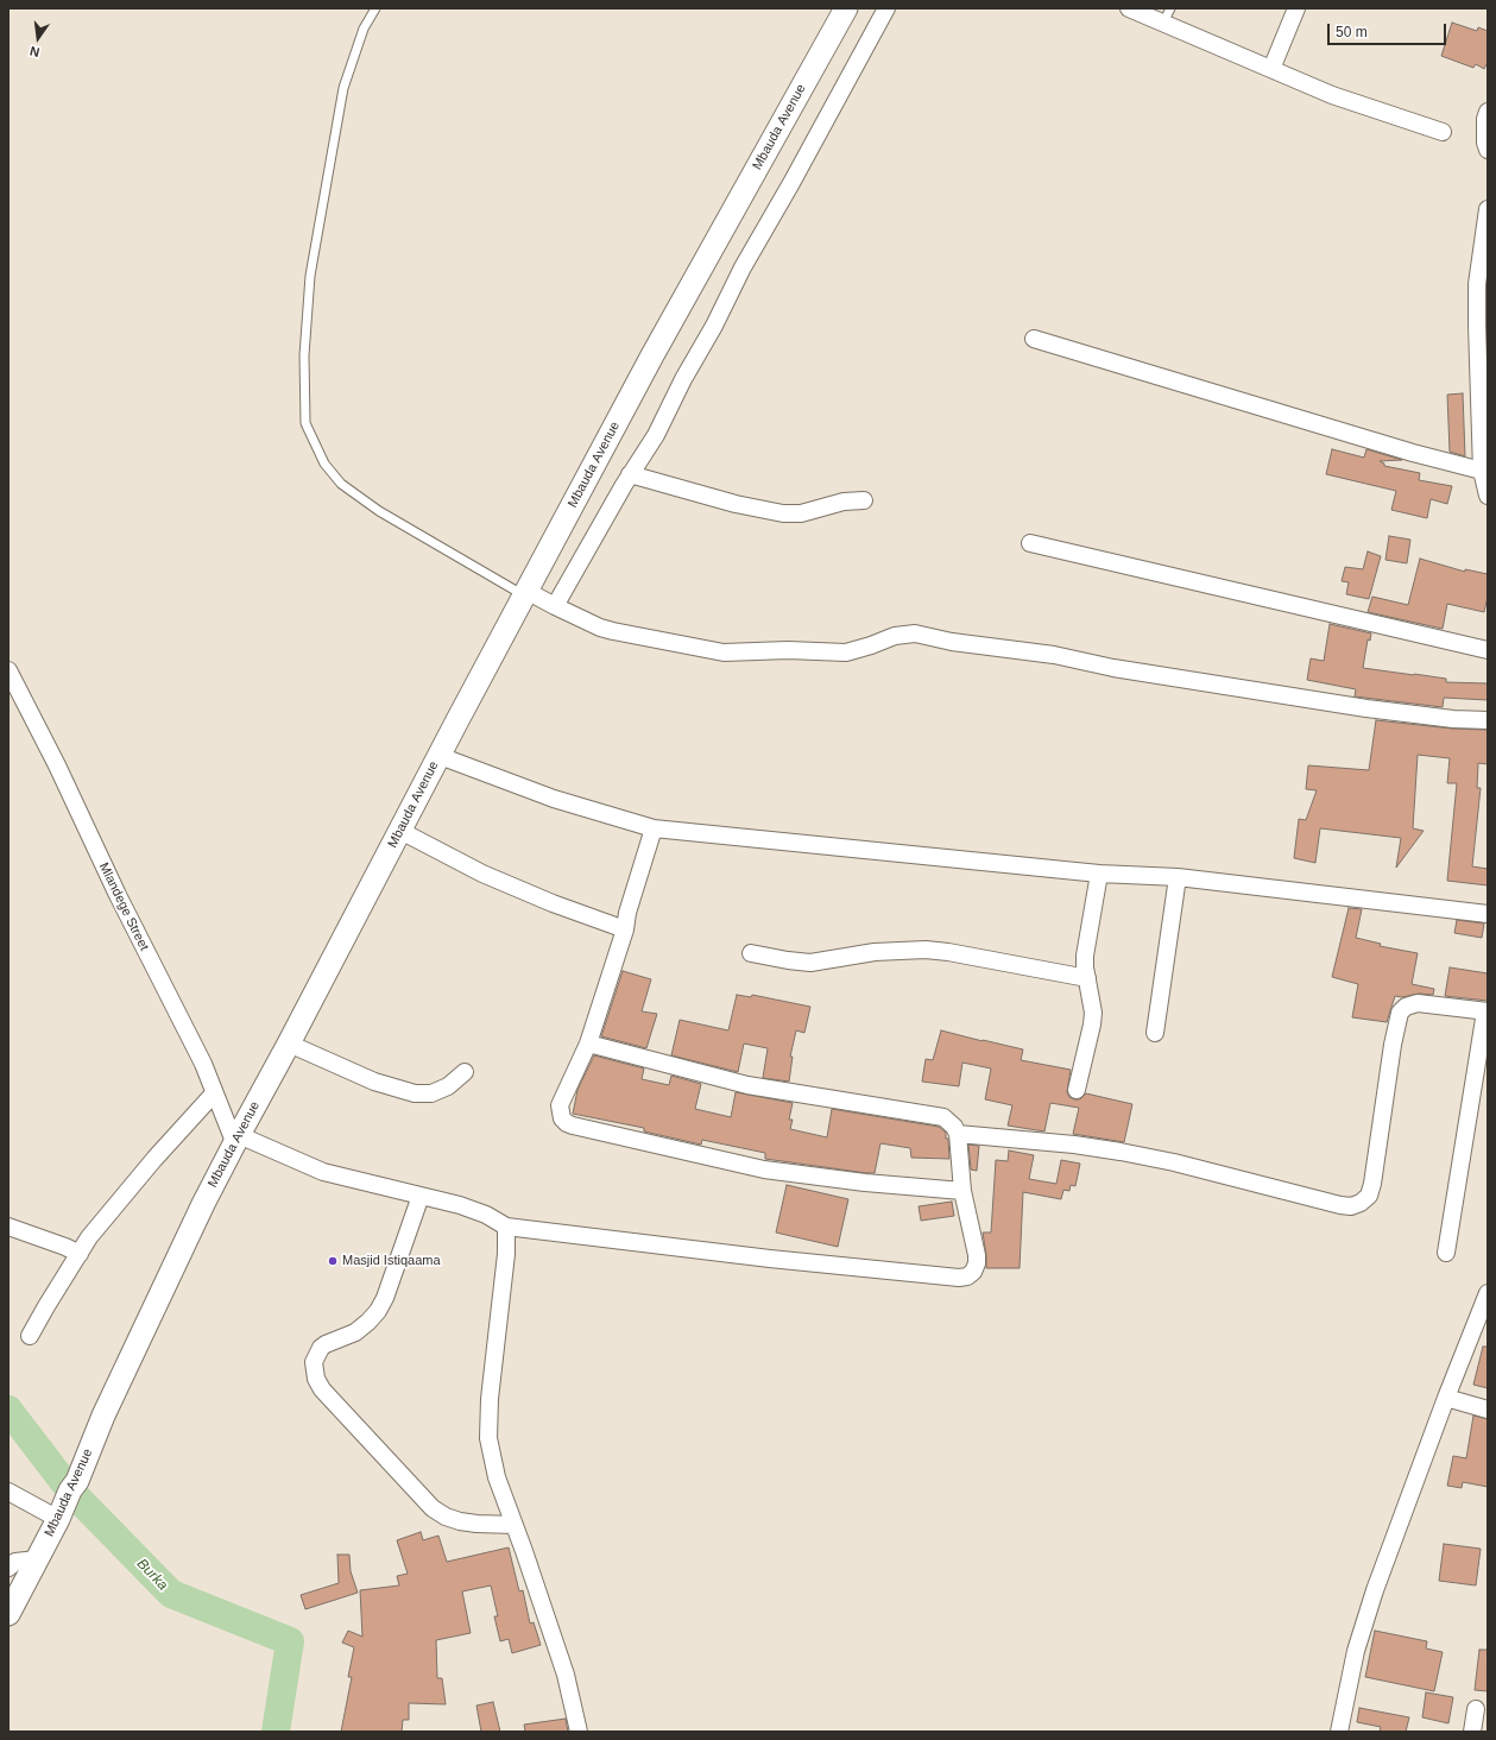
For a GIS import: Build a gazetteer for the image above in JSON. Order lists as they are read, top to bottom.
{
  "streets": {
    "street": ["Mbauda Avenue", "Mlandege Street"]
  },
  "crossings": [
    ["Mbauda Avenue", "Mlandege Street"]
  ],
  "water": ["Burka"],
  "places": ["Masjid Istiqaama"],
  "scale_bar": "50 m",
  "north": "bottom"
}
